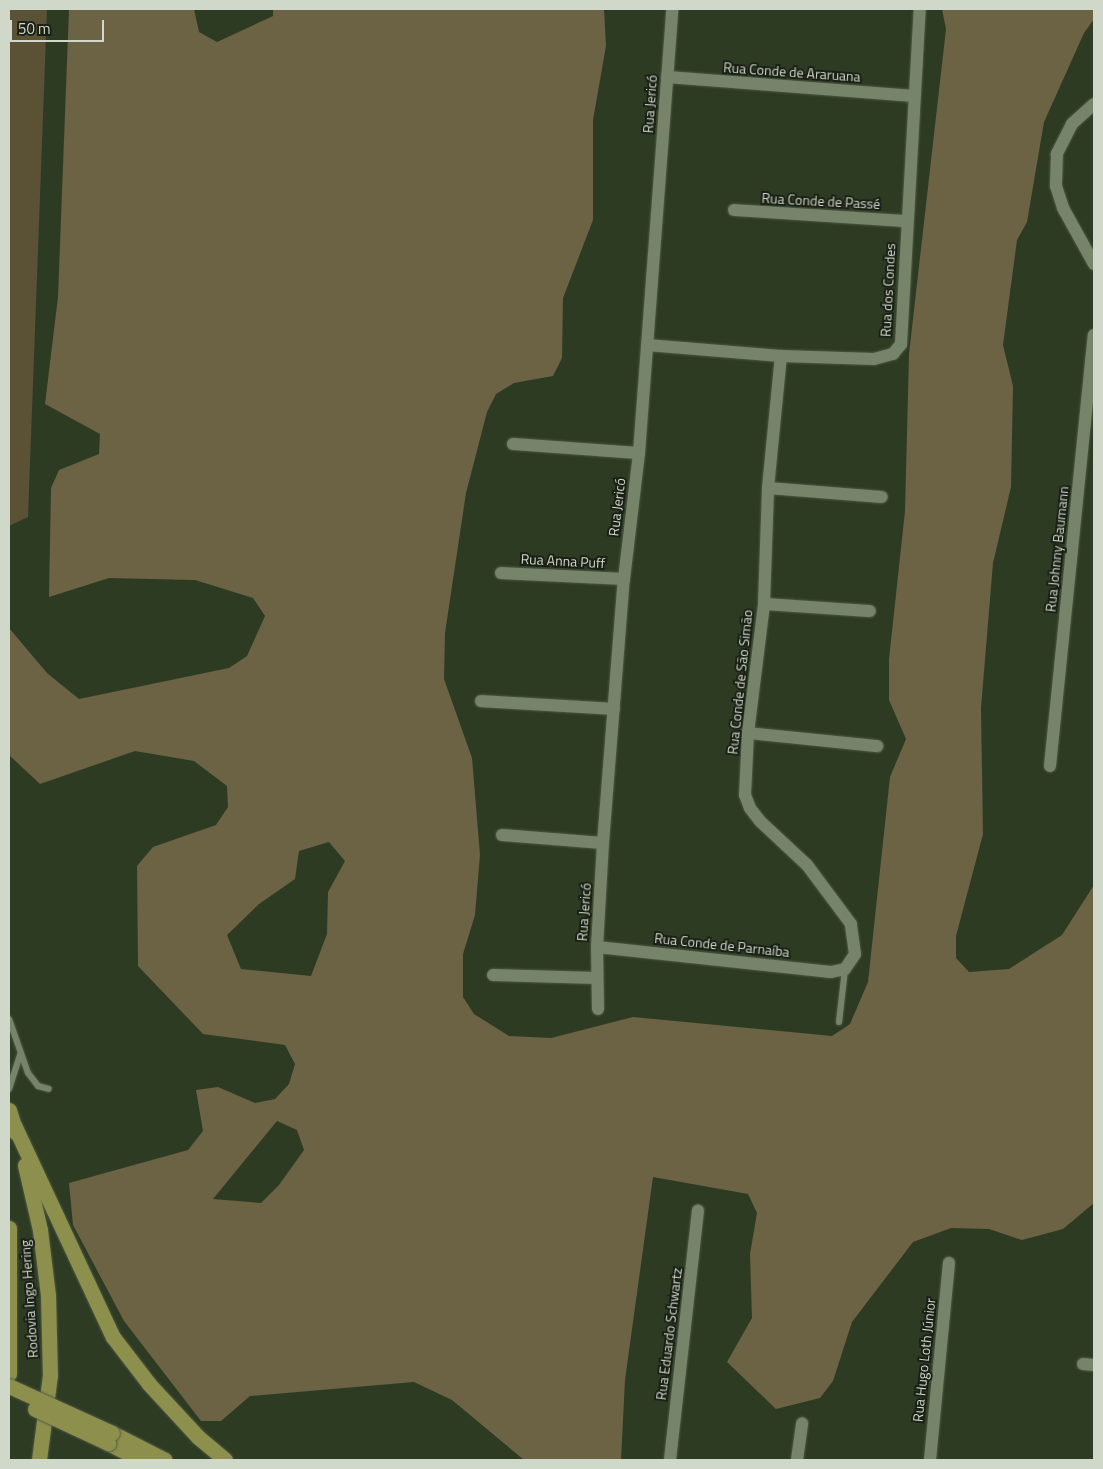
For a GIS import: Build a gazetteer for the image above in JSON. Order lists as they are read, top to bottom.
{
  "streets": {
    "highway": ["Rodovia Ingo Hering"],
    "street": [
      "Rua Conde de Araruana",
      "Rua Jericó",
      "Rua Conde de Passé",
      "Rua dos Condes",
      "Rua Johnny Baumann",
      "Rua Anna Puff",
      "Rua Conde de São Simão",
      "Rua Conde de Parnaíba",
      "Rua Eduardo Schwartz",
      "Rua Hugo Loth Júnior"
    ]
  },
  "crossings": [
    ["Rua Conde de Araruana", "Rua Jericó"],
    ["Rua Conde de Araruana", "Rua dos Condes"],
    ["Rua Jericó", "Rua dos Condes"],
    ["Rua Jericó", "Rua Anna Puff"],
    ["Rua Jericó", "Rua Conde de Parnaíba"],
    ["Rua Conde de Passé", "Rua dos Condes"],
    ["Rua dos Condes", "Rua Conde de São Simão"],
    ["Rua Conde de São Simão", "Rua Conde de Parnaíba"]
  ],
  "scale_bar": "50 m"
}
